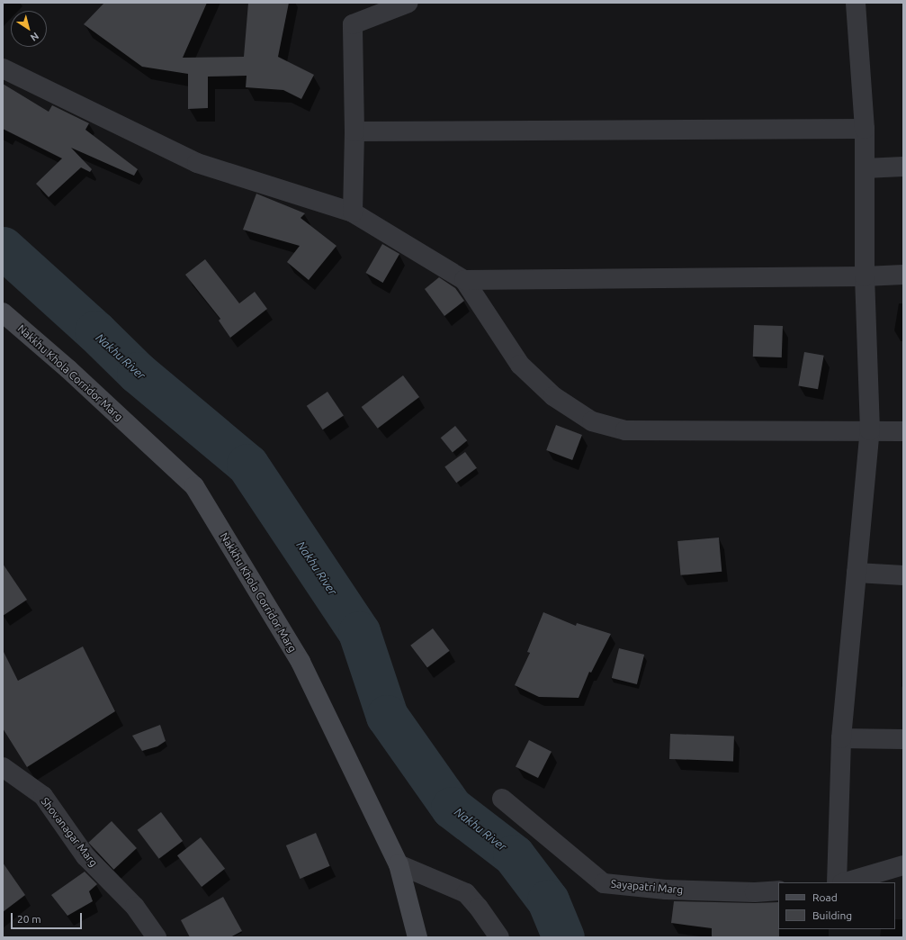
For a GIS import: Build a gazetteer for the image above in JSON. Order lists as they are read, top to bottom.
{
  "streets": {
    "street": ["Nakkhu Khola Corridor Marg", "Shovanagar Marg", "Sayapatri Marg"]
  },
  "water": ["Nakhu River"],
  "legend": ["Road", "Building"],
  "scale_bar": "20 m",
  "north": "bottom right"
}
